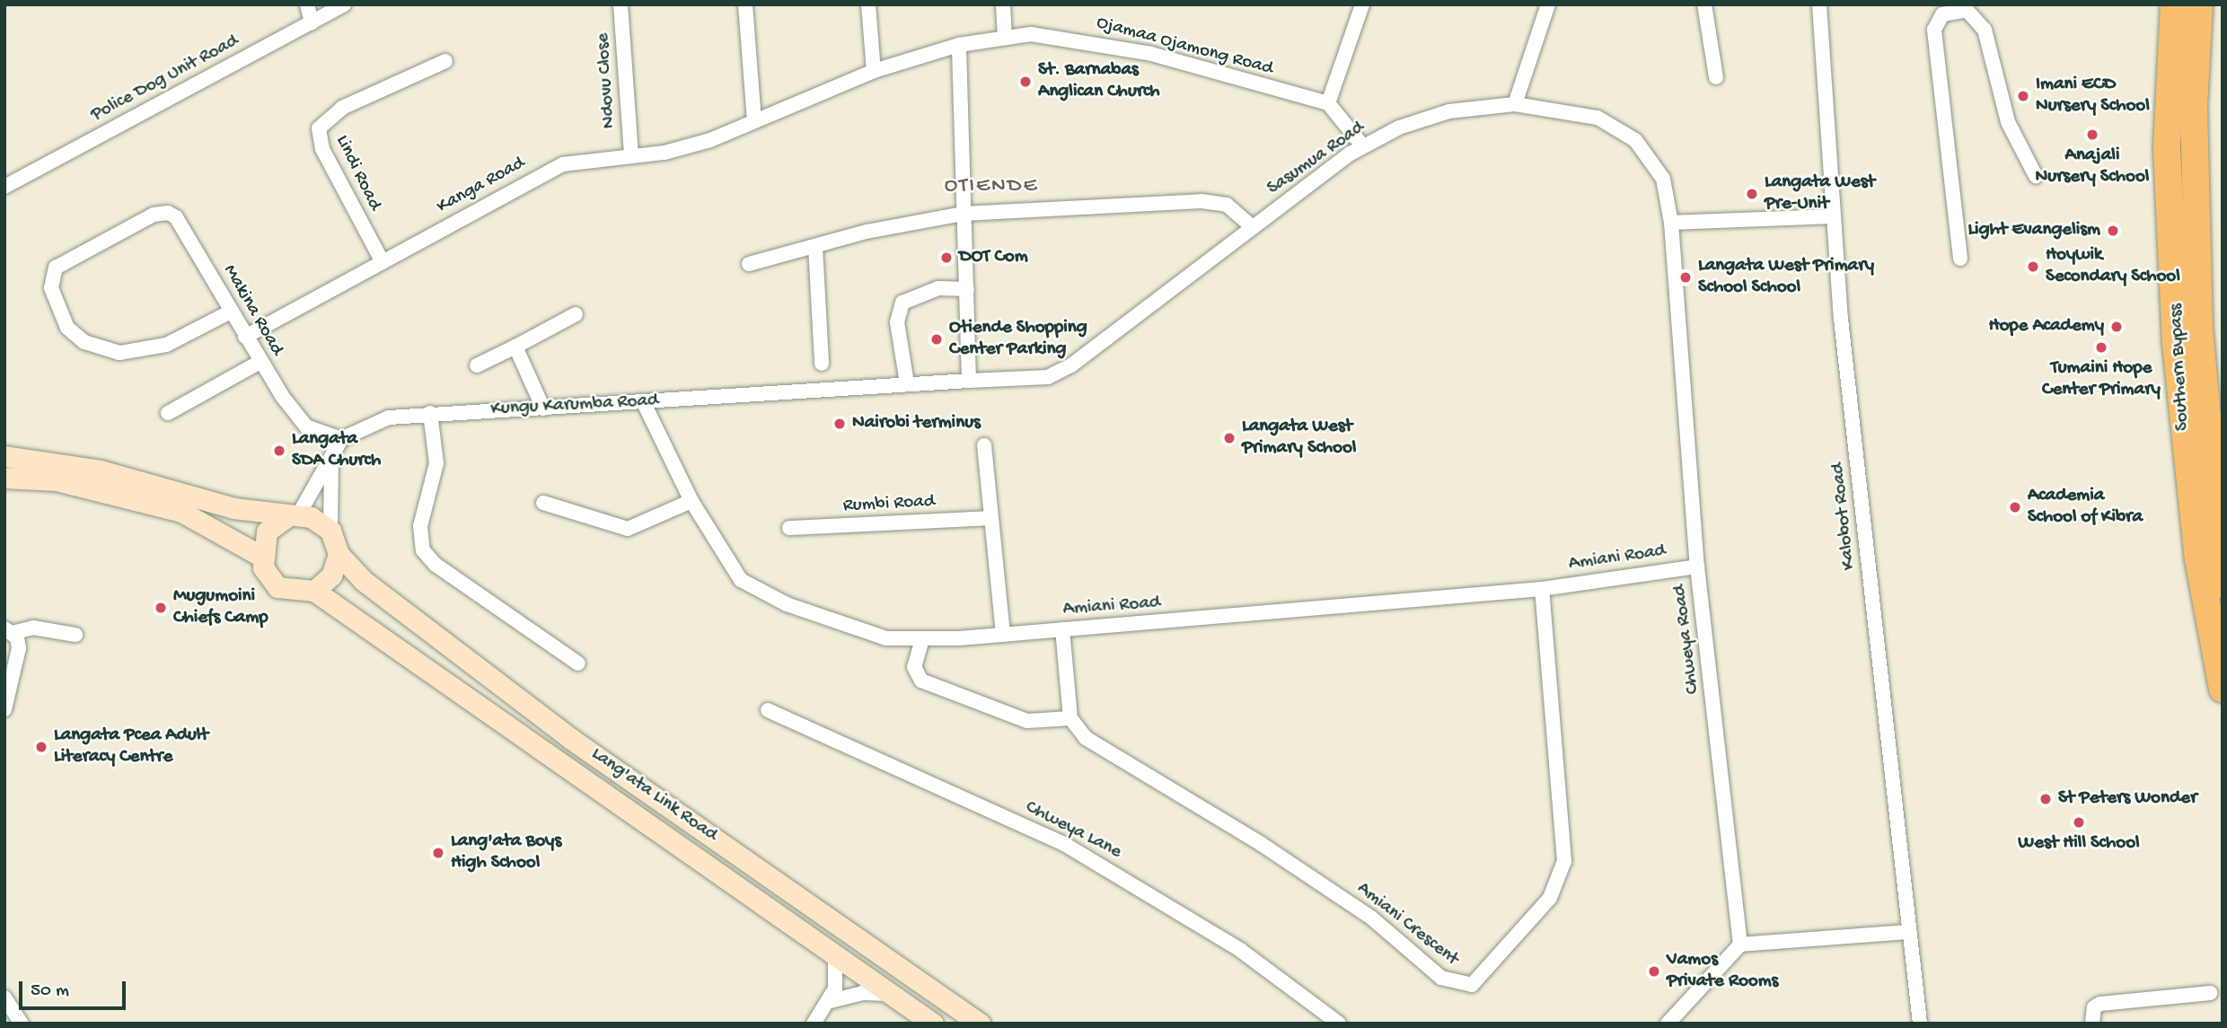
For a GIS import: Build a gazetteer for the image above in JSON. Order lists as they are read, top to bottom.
{
  "streets": {
    "highway": ["Southern Bypass"],
    "main road": ["Lang'ata Link Road"],
    "street": [
      "Ojamaa Ojamong Road",
      "Police Dog Unit Road",
      "Ndovu Close",
      "Sasumua Road",
      "Lindi Road",
      "Kanga Road",
      "Makina Road",
      "Kungu Karumba Road",
      "Rumbi Road",
      "Kalobot Road",
      "Amiani Road",
      "Chweya Road",
      "Chweya Lane",
      "Amiani Crescent"
    ]
  },
  "crossings": [
    ["Ojamaa Ojamong Road", "Kanga Road"],
    ["Ndovu Close", "Kanga Road"],
    ["Sasumua Road", "Kungu Karumba Road"],
    ["Sasumua Road", "Chweya Road"],
    ["Lindi Road", "Kanga Road"],
    ["Kanga Road", "Makina Road"],
    ["Makina Road", "Kungu Karumba Road"],
    ["Kungu Karumba Road", "Amiani Road"],
    ["Amiani Road", "Chweya Road"],
    ["Amiani Road", "Amiani Crescent"]
  ],
  "districts": ["OTIENDE"],
  "places": [
    "St. Barnabas Anglican Church",
    "Imani ECD Nursery School",
    "Anajali Nursery School",
    "Langata West Pre-Unit",
    "Light Evangelism",
    "DOT Com",
    "Hoywik Secondary School",
    "Langata West Primary School School",
    "Hope Academy",
    "Otiende Shopping Center Parking",
    "Tumaini Hope Center Primary",
    "Nairobi terminus",
    "Langata West Primary School",
    "Langata SDA Church",
    "Academia School of Kibra",
    "Mugumoini Chiefs Camp",
    "Langata Pcea Adult Literacy Centre",
    "St Peters Wonder",
    "West Hill School",
    "Lang'ata Boys High School",
    "Vamos Private Rooms"
  ],
  "scale_bar": "50 m"
}
